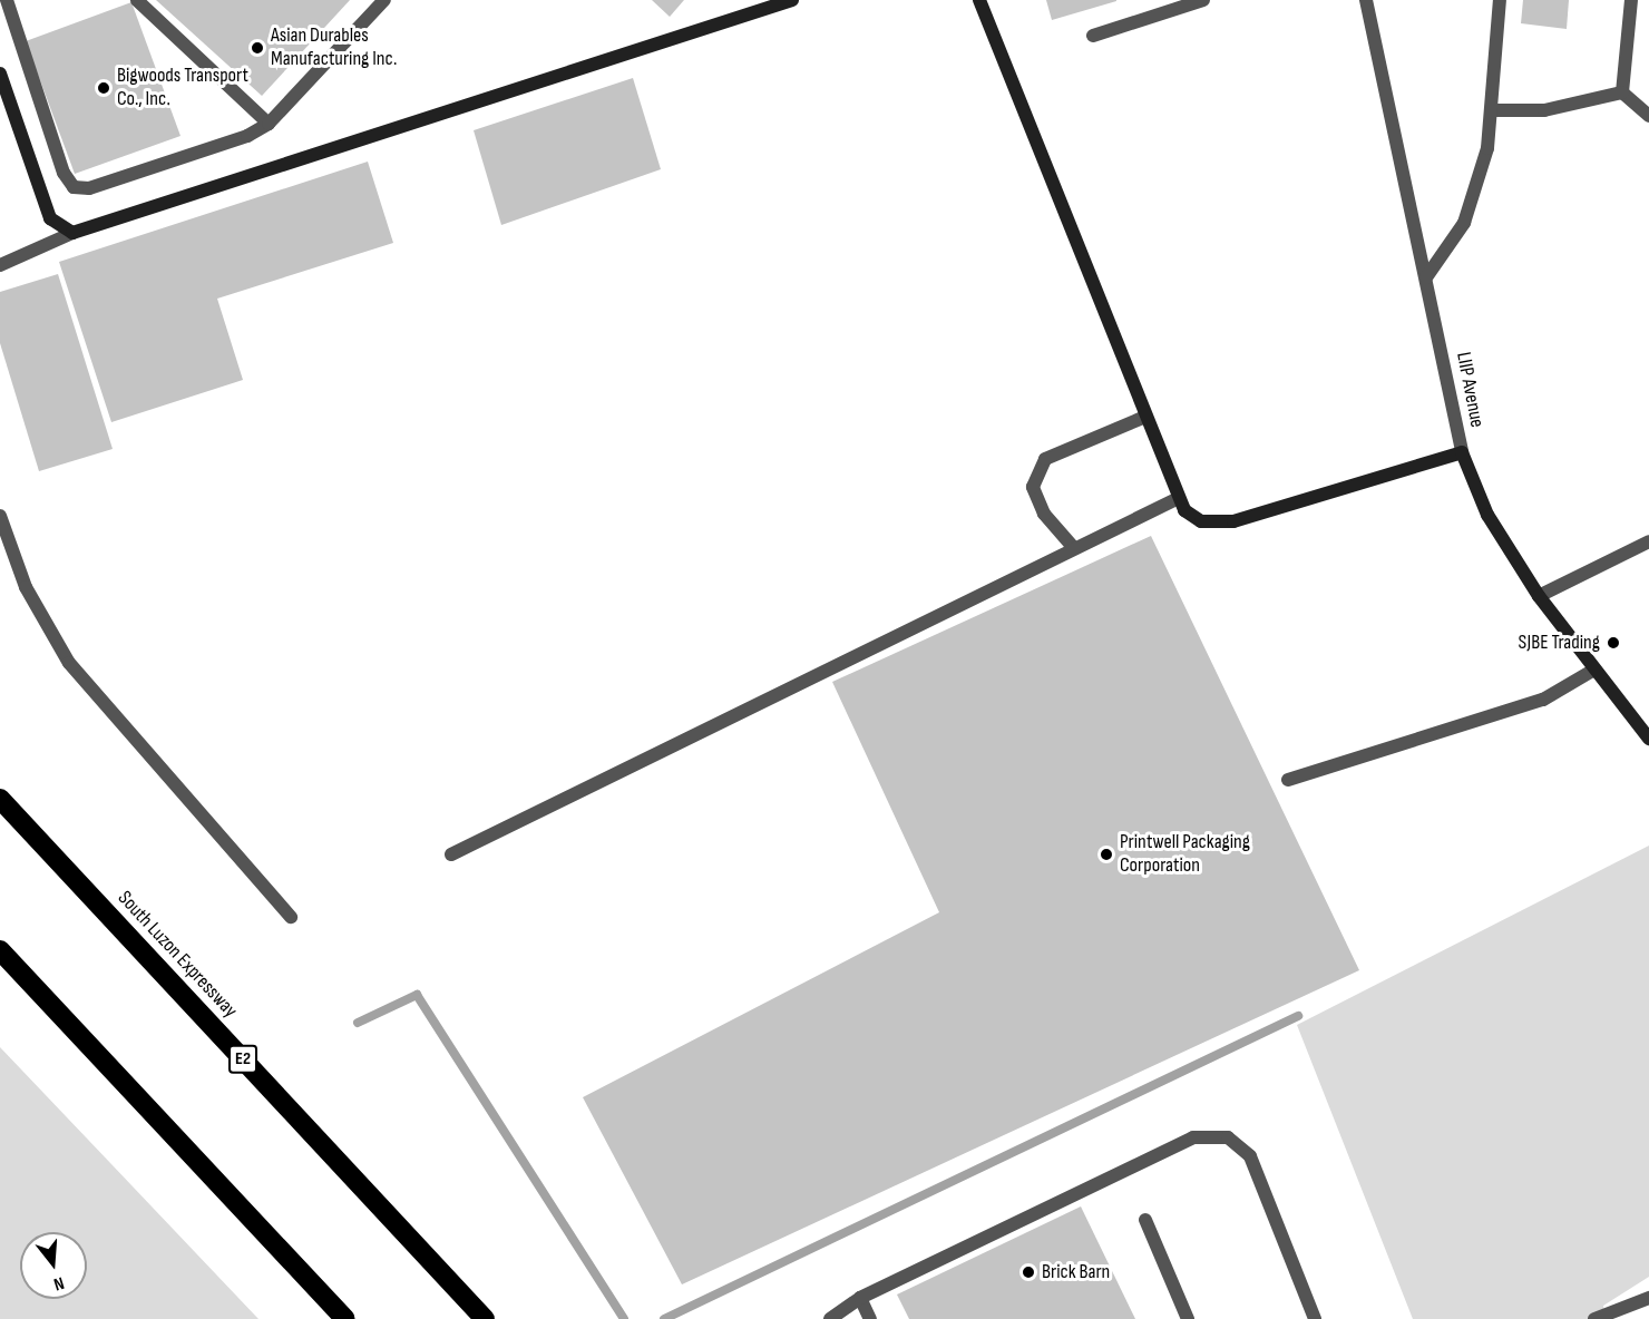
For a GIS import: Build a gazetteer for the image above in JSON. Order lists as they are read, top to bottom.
{
  "streets": {
    "highway": ["South Luzon Expressway", "E2"],
    "street": ["LIIP Avenue"]
  },
  "places": [
    "Asian Durables Manufacturing Inc.",
    "Bigwoods Transport Co., Inc.",
    "SJBE Trading",
    "Printwell Packaging Corporation",
    "Brick Barn"
  ],
  "north": "bottom"
}
